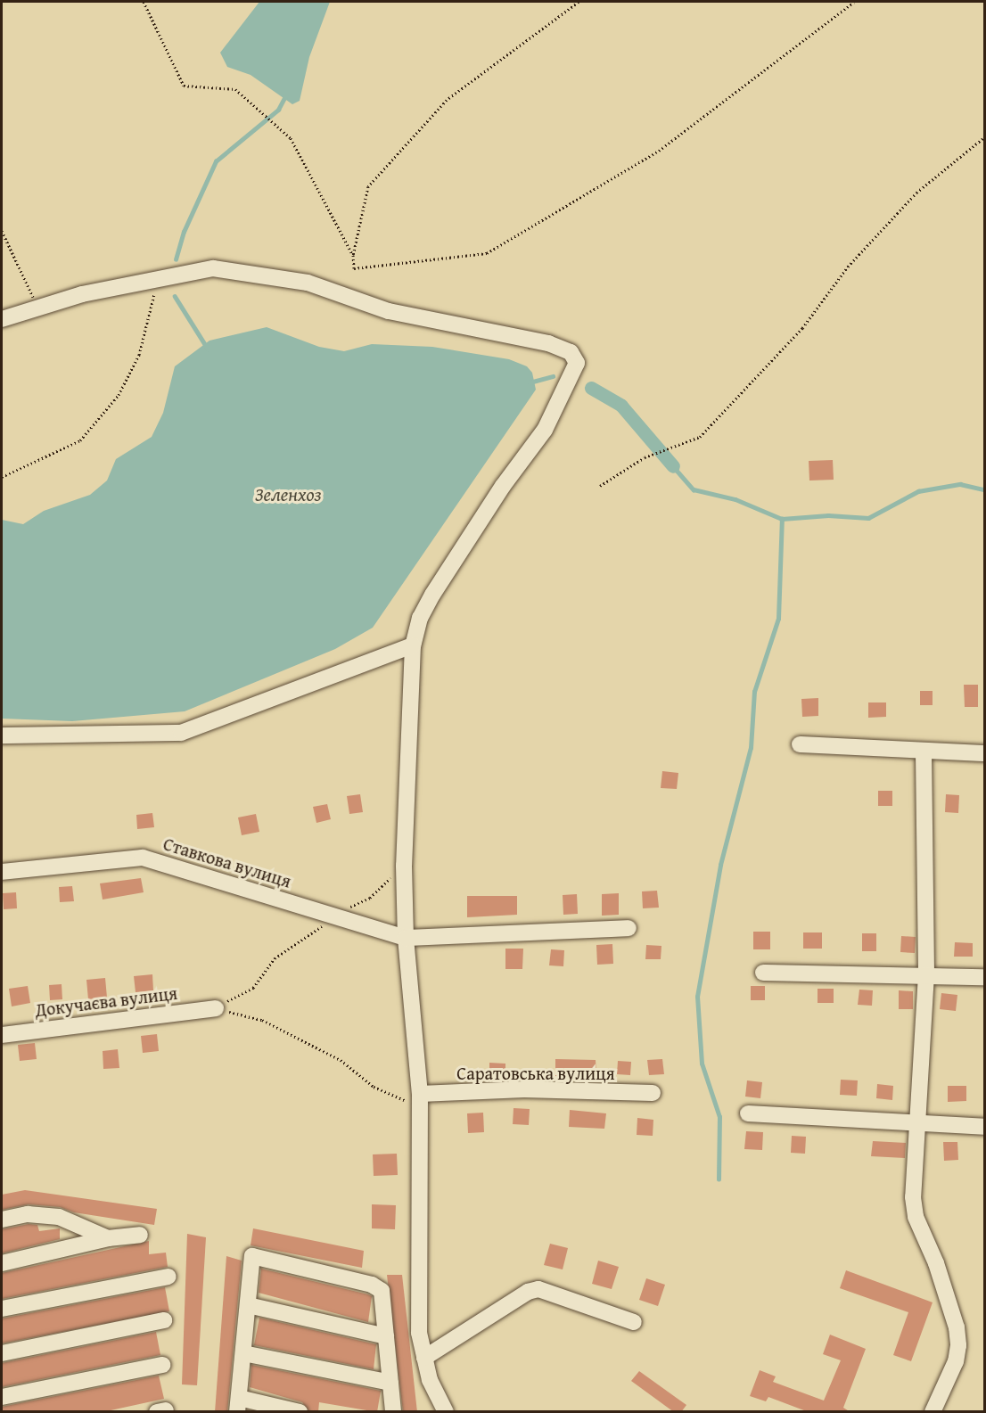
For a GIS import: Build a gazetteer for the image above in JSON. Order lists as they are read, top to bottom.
{
  "streets": {
    "street": ["Ставкова вулиця", "Докучаєва вулиця", "Саратовська вулиця"]
  },
  "water": ["Зеленхоз"]
}
